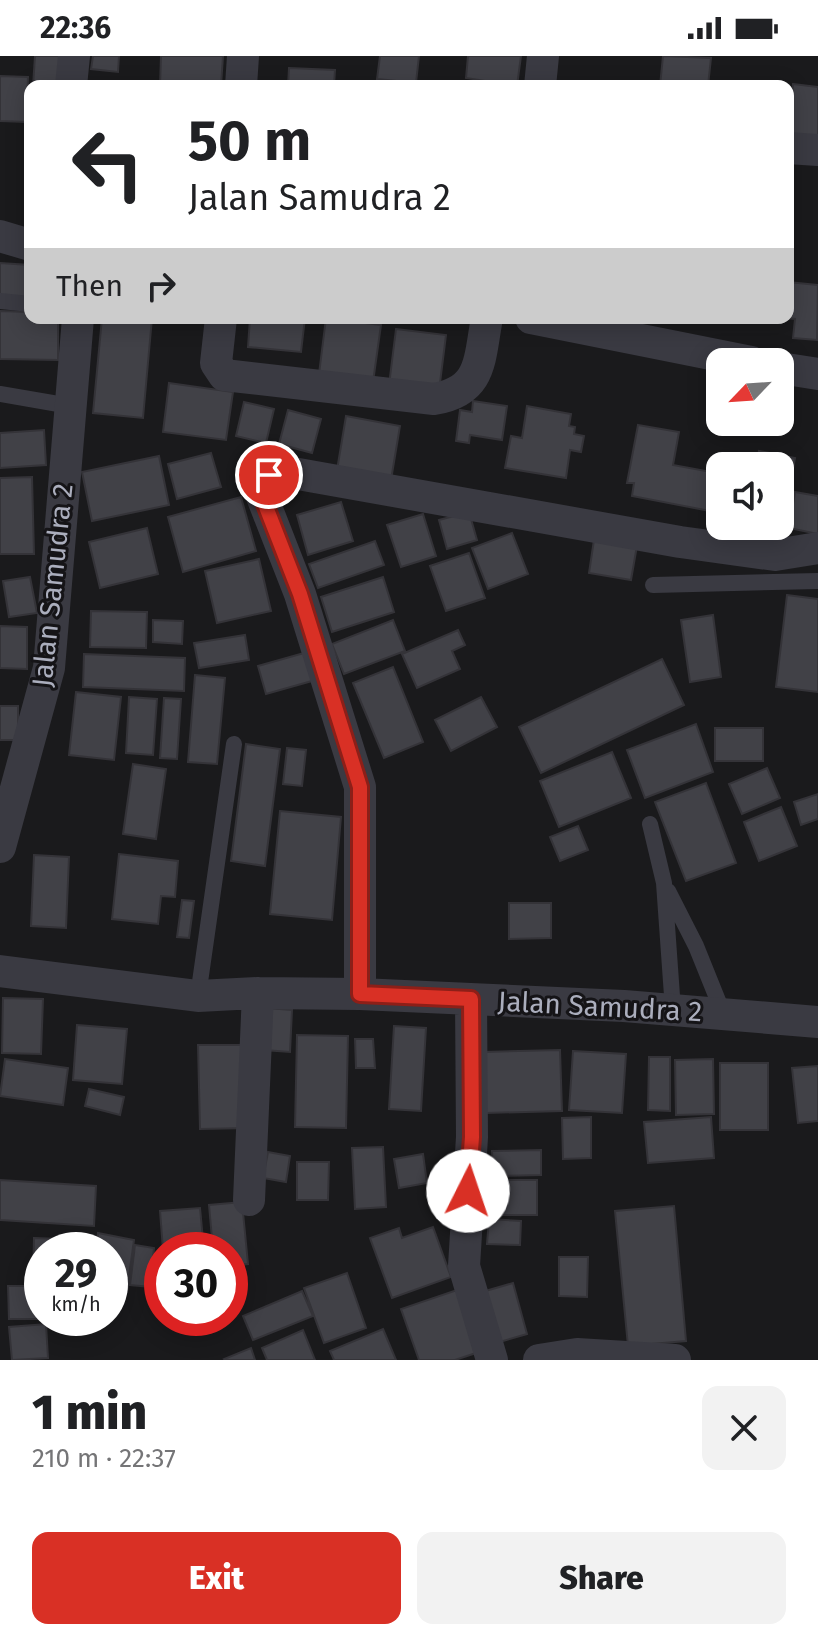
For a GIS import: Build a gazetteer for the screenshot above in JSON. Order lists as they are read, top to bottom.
{
  "streets": {
    "street": ["Jalan Samudra 2"]
  },
  "north": "bottom left",
  "page": {
    "status": "22:36",
    "turn": ["50 m", "Jalan Samudra 2"],
    "then": "Then",
    "speed": "29 km/h",
    "limit": "30",
    "heading": ["1 min", "210 m · 22:37"],
    "buttons": ["Exit", "Share"]
  }
}
